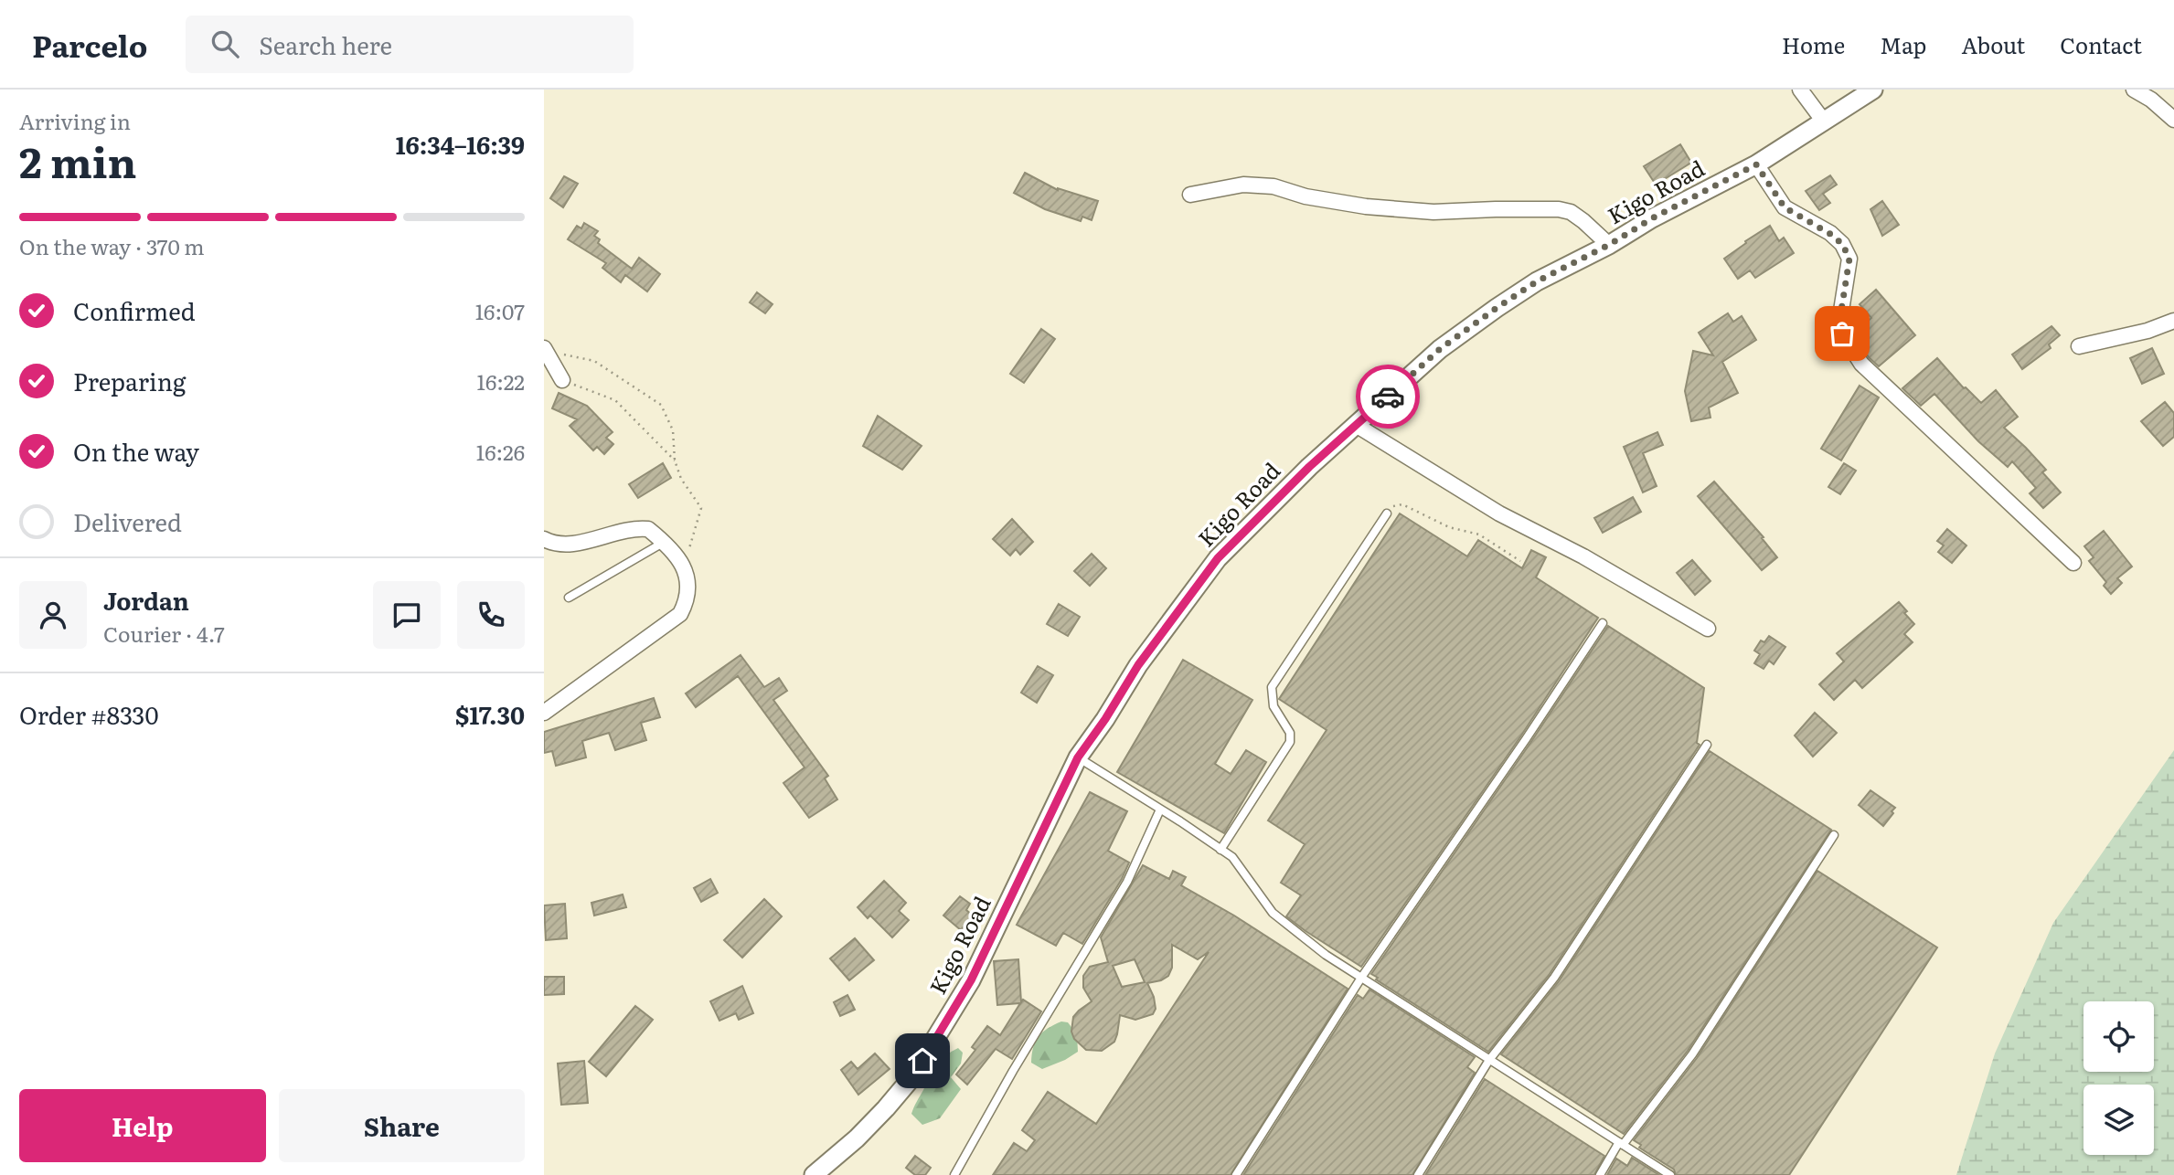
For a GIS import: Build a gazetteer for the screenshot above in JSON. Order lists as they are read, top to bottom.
{
  "streets": {
    "street": ["Kigo Road"]
  },
  "page": {
    "header": "Parcelo",
    "search": "Search here",
    "nav": [
      "Home",
      "Map",
      "About",
      "Contact"
    ],
    "heading": ["2 min", "Arriving in", "16:34–16:39"],
    "panel": [
      "Jordan",
      "Courier · 4.7",
      "Order #8330",
      "$17.30"
    ],
    "bar": "On the way · 370 m",
    "list": [
      ["Confirmed", "16:07"],
      ["Preparing", "16:22"],
      ["On the way", "16:26"],
      "Delivered"
    ],
    "buttons": ["Help", "Share"]
  }
}
